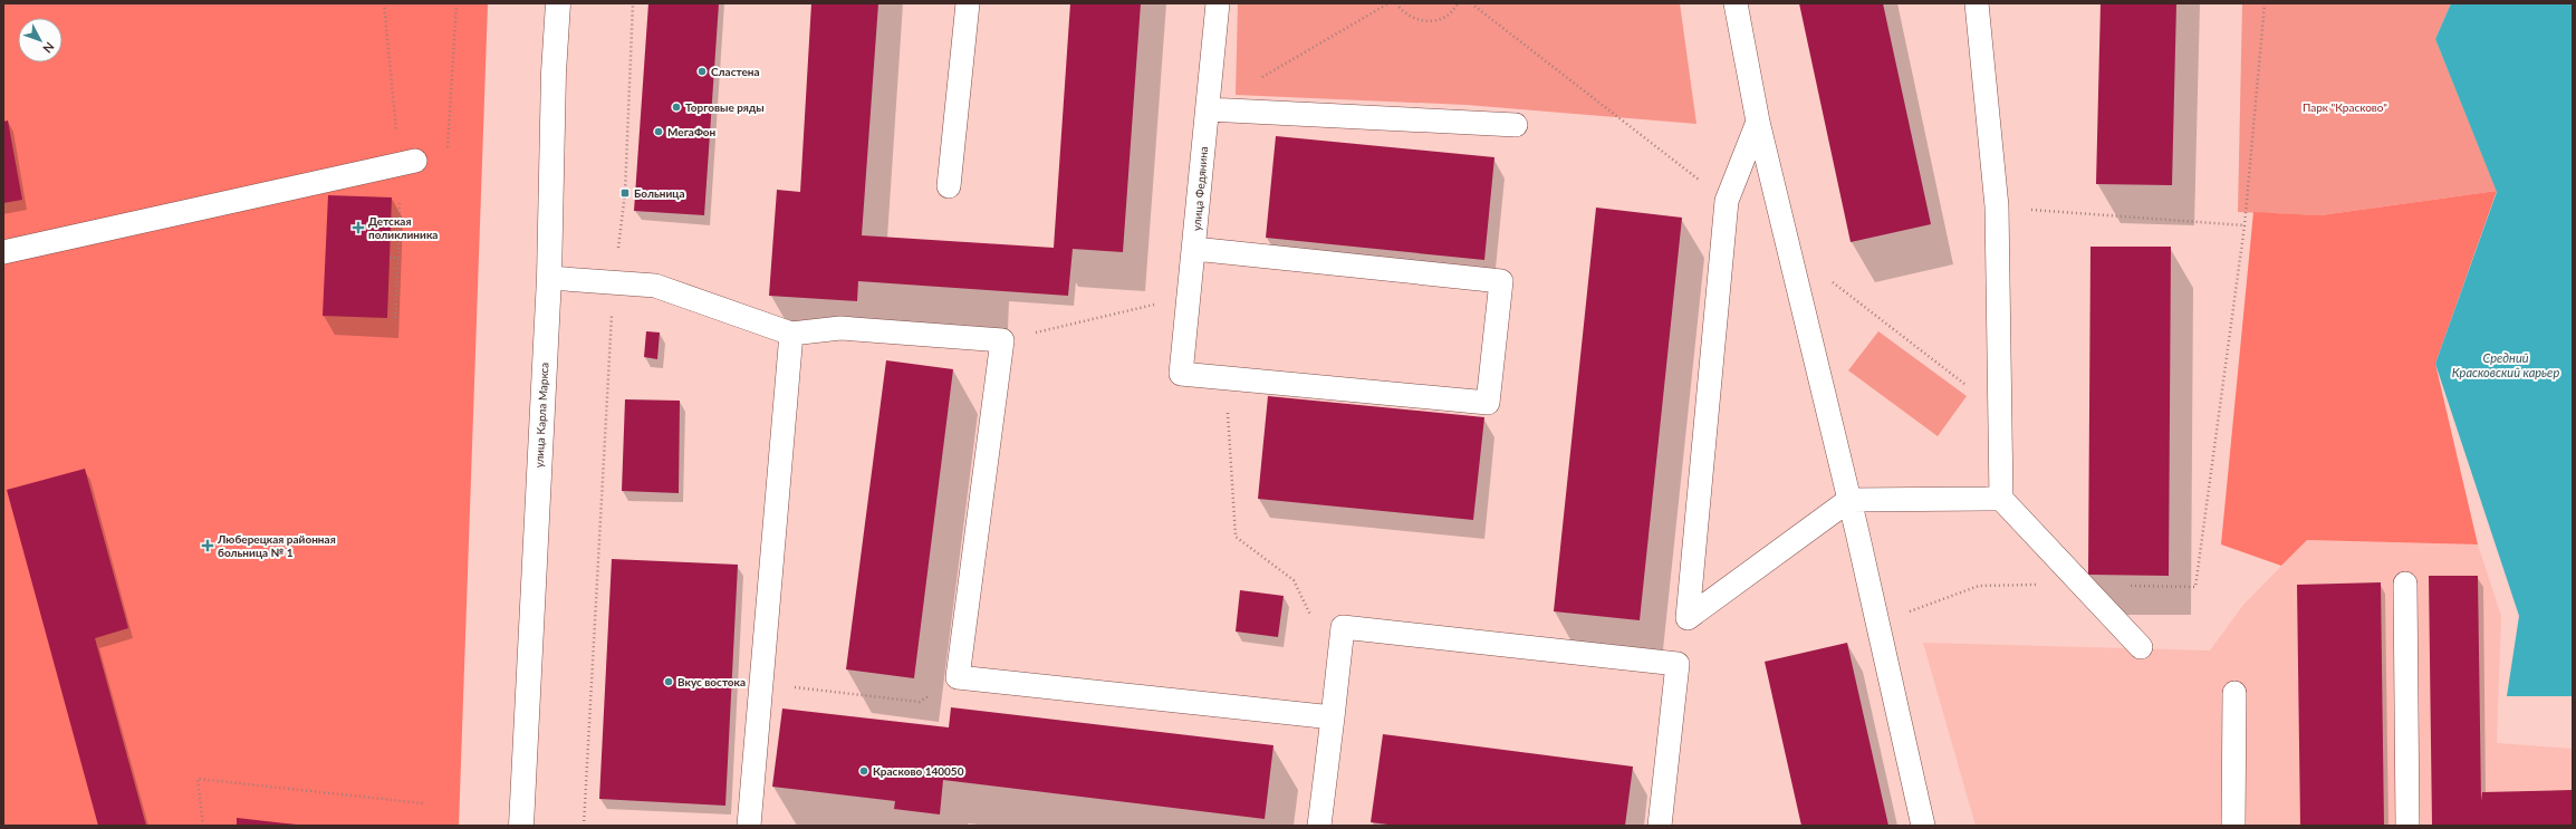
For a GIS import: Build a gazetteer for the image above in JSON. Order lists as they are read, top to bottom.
{
  "streets": {
    "main road": ["улица Карла Маркса"],
    "lane": ["улица Федянина"]
  },
  "water": ["Средний Красковский карьер"],
  "parks": ["Парк \"Красково\""],
  "places": {
    "other": [
      "Сластена",
      "Торговые ряды",
      "МегаФон",
      "Вкус востока",
      "Красково 140050"
    ],
    "transit": ["Больница"],
    "health": ["Детская поликлиника", "Люберецкая районная больница № 1"]
  },
  "north": "bottom right"
}
